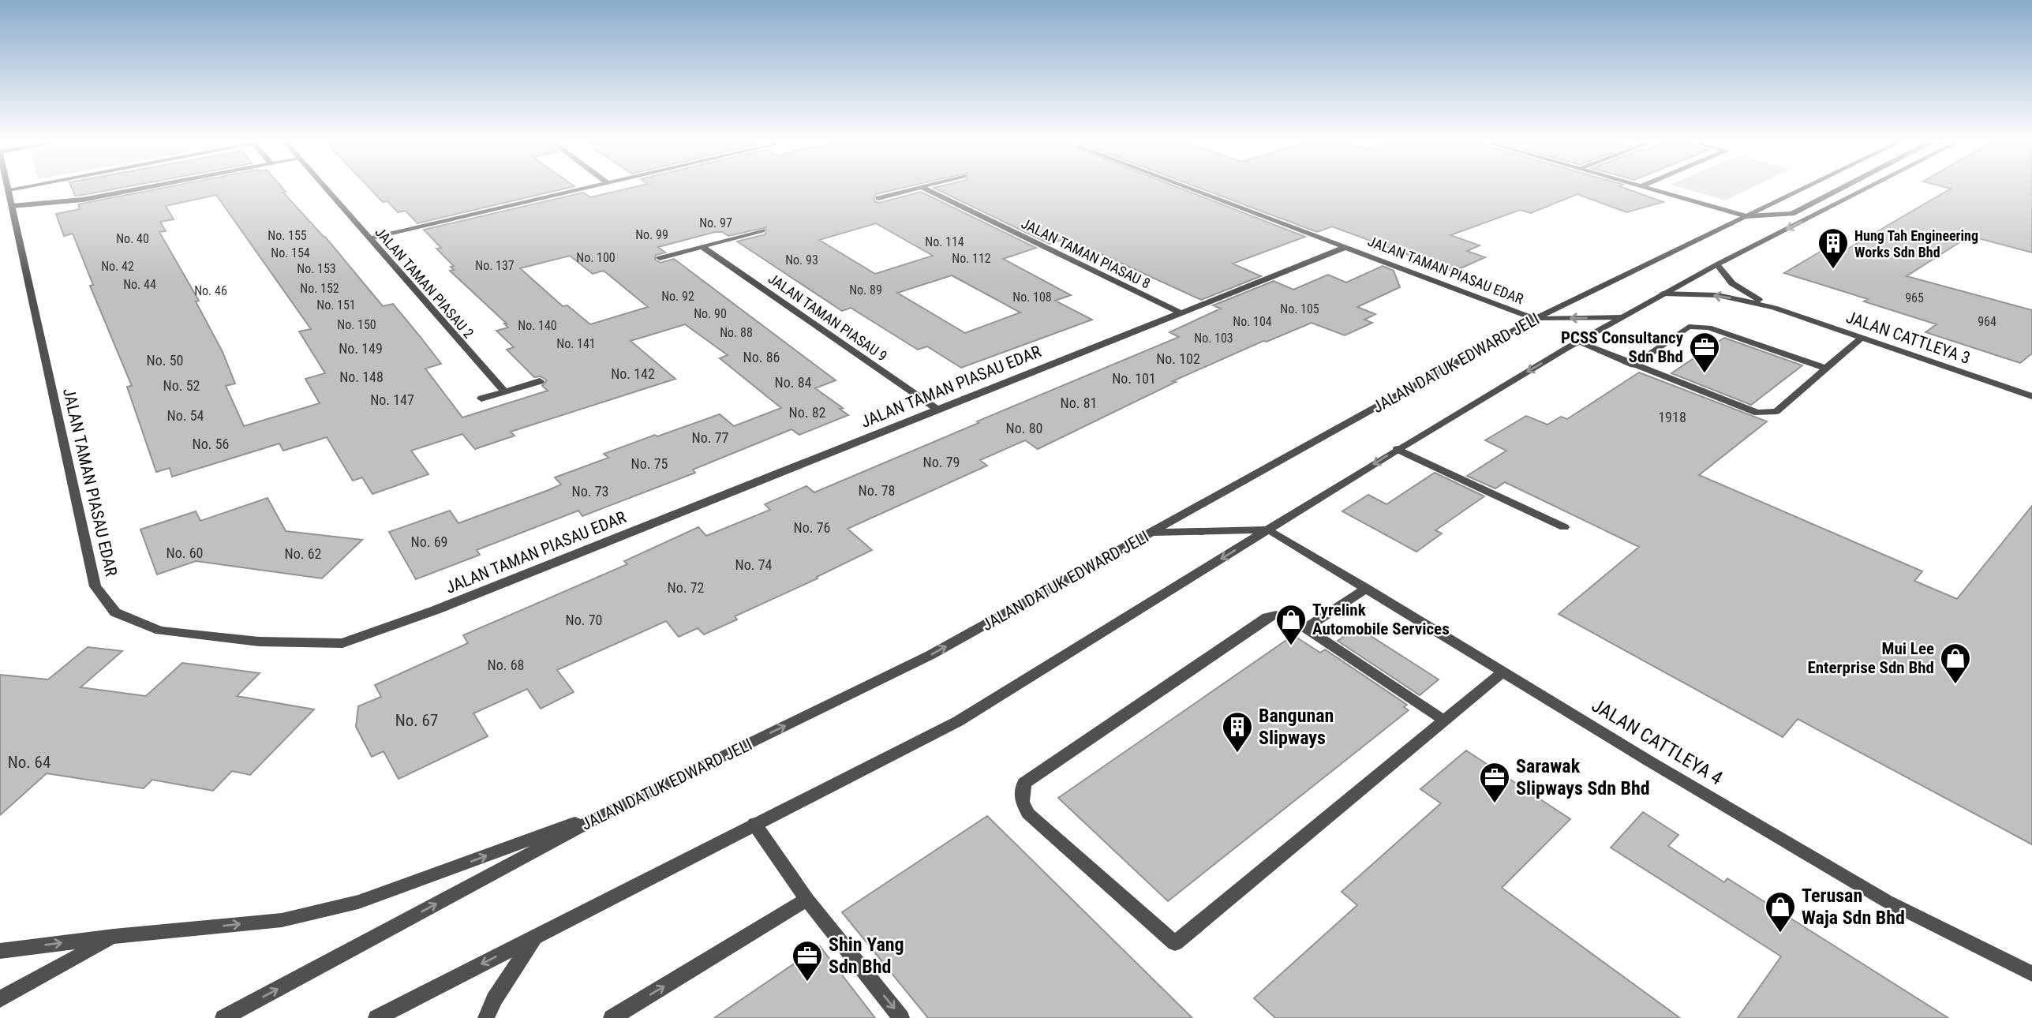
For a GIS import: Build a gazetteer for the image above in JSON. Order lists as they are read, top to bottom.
{
  "streets": {
    "street": [
      "JALAN TAMAN PIASAU 8",
      "JALAN TAMAN PIASAU EDAR",
      "JALAN TAMAN PIASAU 2",
      "JALAN TAMAN PIASAU 9",
      "JALAN CATTLEYA 3",
      "JALAN DATUK EDWARD JELI",
      "JALAN CATTLEYA 4"
    ]
  },
  "crossings": [
    ["JALAN TAMAN PIASAU 8", "JALAN TAMAN PIASAU EDAR"],
    ["JALAN TAMAN PIASAU EDAR", "JALAN TAMAN PIASAU 9"],
    ["JALAN TAMAN PIASAU EDAR", "JALAN DATUK EDWARD JELI"]
  ],
  "places": {
    "building": ["Hung Tah Engineering Works Sdn Bhd", "Bangunan Slipways"],
    "office": ["PCSS Consultancy Sdn Bhd", "Sarawak Slipways Sdn Bhd", "Shin Yang Sdn Bhd"],
    "shop": ["Tyrelink Automobile Services", "Mui Lee Enterprise Sdn Bhd", "Terusan Waja Sdn Bhd"]
  },
  "house_numbers": [
    "No. 97",
    "No. 99",
    "No. 155",
    "No. 40",
    "No. 114",
    "No. 154",
    "No. 100",
    "No. 112",
    "No. 93",
    "No. 137",
    "No. 42",
    "No. 153",
    "No. 44",
    "No. 152",
    "No. 89",
    "No. 46",
    "No. 92",
    "No. 108",
    "965",
    "No. 151",
    "No. 105",
    "No. 90",
    "No. 104",
    "964",
    "No. 150",
    "No. 140",
    "No. 88",
    "No. 103",
    "No. 141",
    "No. 149",
    "No. 86",
    "No. 102",
    "No. 50",
    "No. 142",
    "No. 148",
    "No. 101",
    "No. 84",
    "No. 52",
    "No. 147",
    "No. 81",
    "No. 82",
    "No. 54",
    "1918",
    "No. 80",
    "No. 77",
    "No. 56",
    "No. 79",
    "No. 75",
    "No. 78",
    "No. 73",
    "No. 76",
    "No. 69",
    "No. 60",
    "No. 62",
    "No. 74",
    "No. 72",
    "No. 70",
    "No. 68",
    "No. 67",
    "No. 64"
  ]
}
